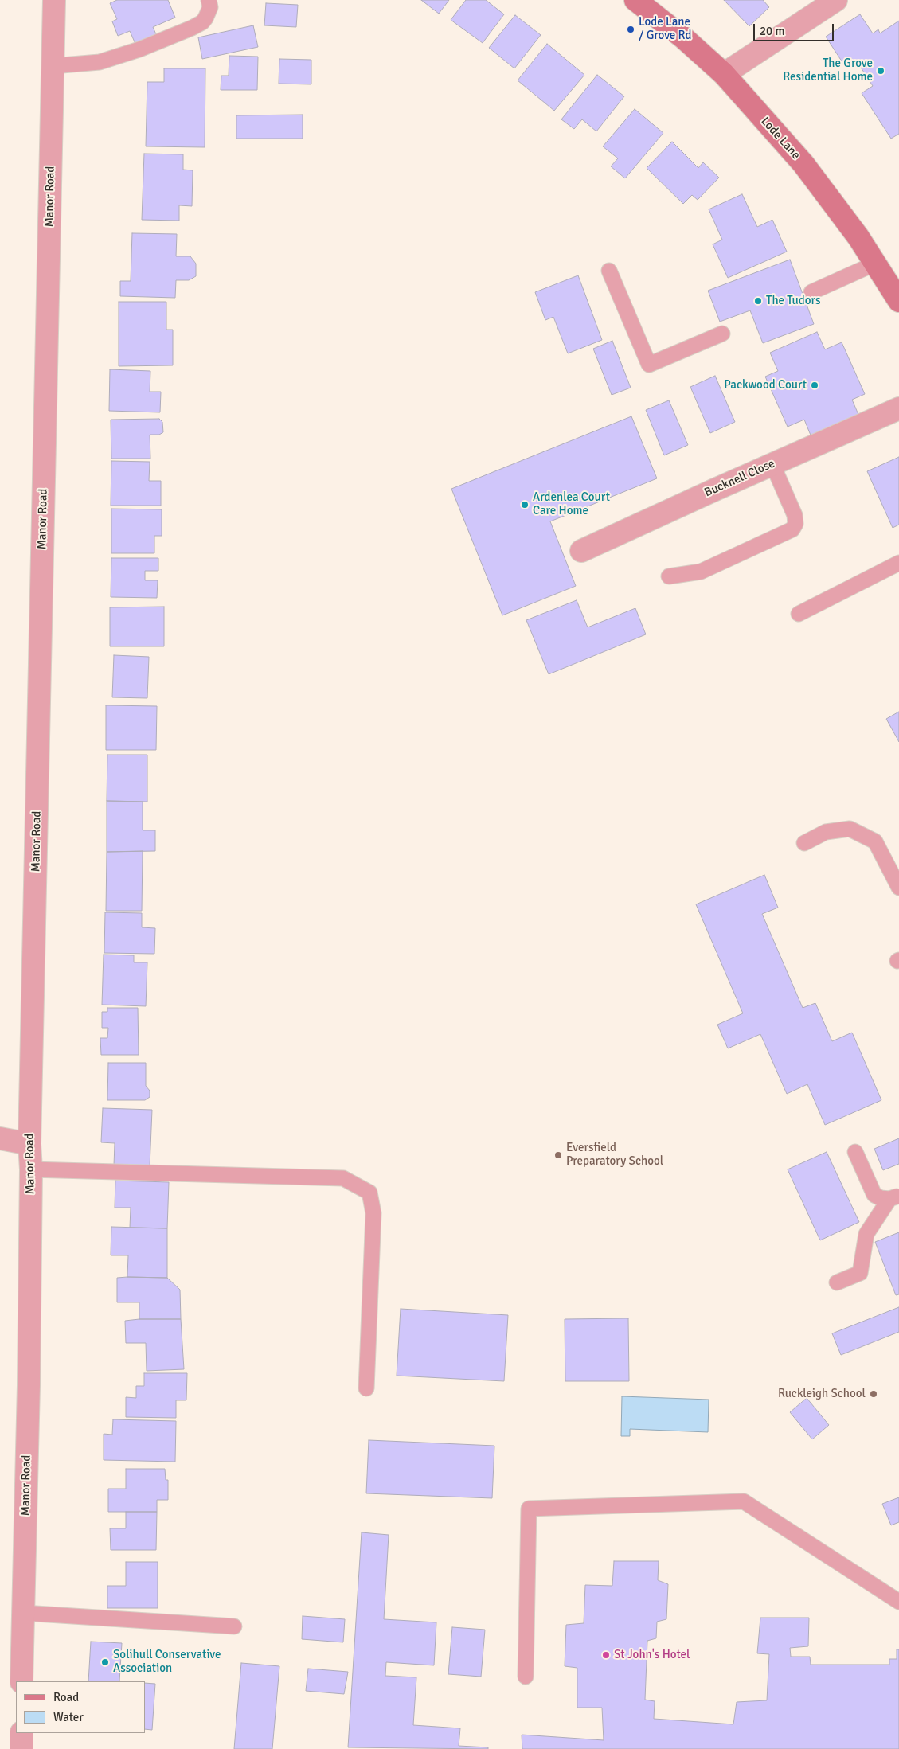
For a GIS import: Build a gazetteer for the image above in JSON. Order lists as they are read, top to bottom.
{
  "streets": {
    "main road": ["Lode Lane"],
    "street": ["Manor Road", "Bucknell Close"]
  },
  "places": [
    "Lode Lane / Grove Rd",
    "The Grove Residential Home",
    "The Tudors",
    "Packwood Court",
    "Ardenlea Court Care Home",
    "Eversfield Preparatory School",
    "Ruckleigh School",
    "St John's Hotel",
    "Solihull Conservative Association"
  ],
  "legend": ["Road", "Water"],
  "scale_bar": "20 m"
}
